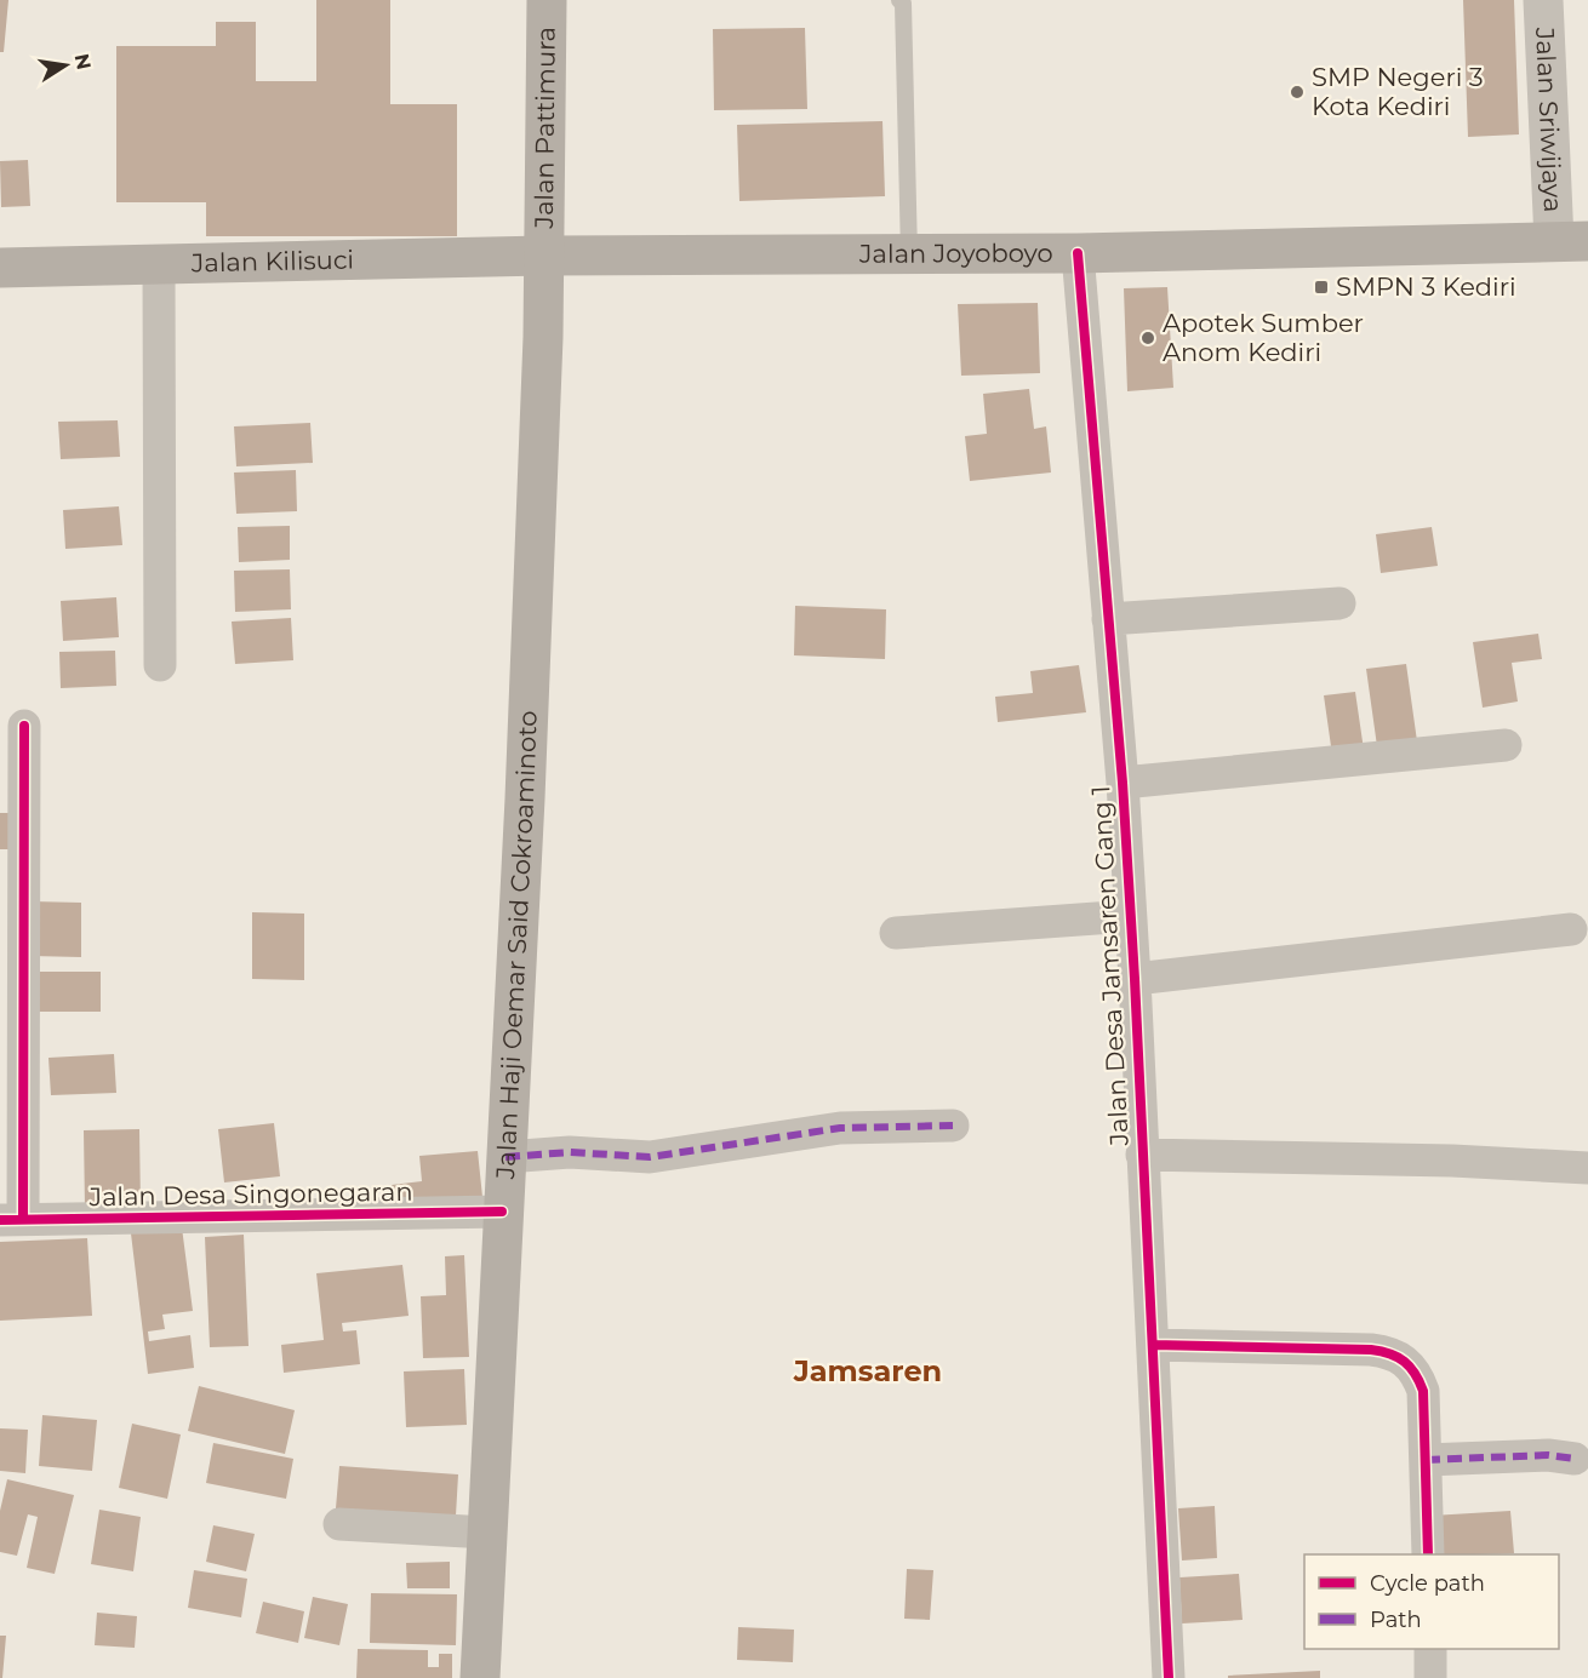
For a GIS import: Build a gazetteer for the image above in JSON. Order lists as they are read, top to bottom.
{
  "streets": {
    "main road": [
      "Jalan Pattimura",
      "Jalan Joyoboyo",
      "Jalan Kilisuci",
      "Jalan Haji Oemar Said Cokroaminoto"
    ],
    "street": ["Jalan Sriwijaya", "Jalan Desa Jamsaren Gang 1", "Jalan Desa Singonegaran"]
  },
  "crossings": [
    ["Jalan Sriwijaya", "Jalan Joyoboyo"],
    ["Jalan Pattimura", "Jalan Joyoboyo"],
    ["Jalan Pattimura", "Jalan Kilisuci"],
    ["Jalan Pattimura", "Jalan Haji Oemar Said Cokroaminoto"],
    ["Jalan Joyoboyo", "Jalan Kilisuci"],
    ["Jalan Joyoboyo", "Jalan Haji Oemar Said Cokroaminoto"],
    ["Jalan Joyoboyo", "Jalan Desa Jamsaren Gang 1"],
    ["Jalan Kilisuci", "Jalan Haji Oemar Said Cokroaminoto"],
    ["Jalan Haji Oemar Said Cokroaminoto", "Jalan Desa Singonegaran"]
  ],
  "districts": ["Jamsaren"],
  "places": {
    "other": ["SMP Negeri 3 Kota Kediri", "Apotek Sumber Anom Kediri"],
    "transit": ["SMPN 3 Kediri"]
  },
  "legend": ["Cycle path", "Path"],
  "north": "right"
}
